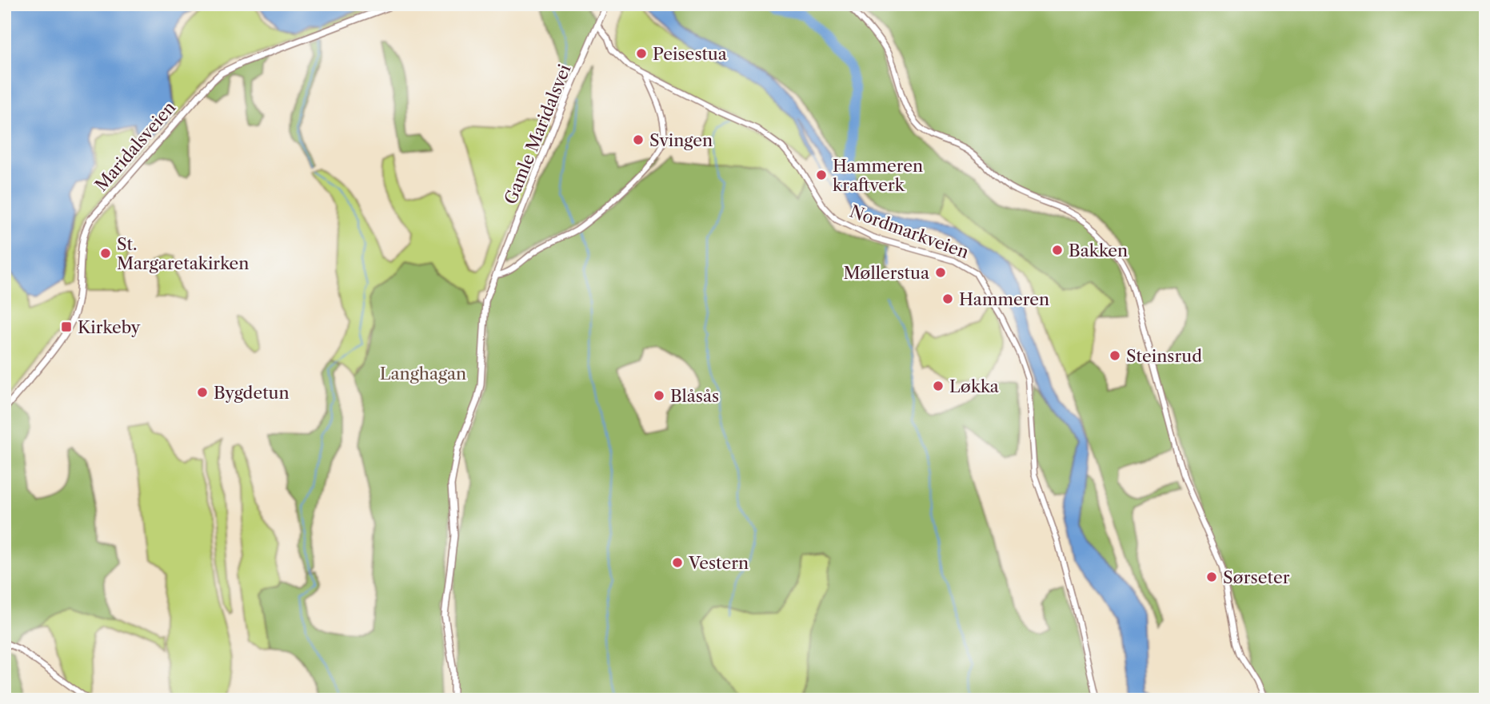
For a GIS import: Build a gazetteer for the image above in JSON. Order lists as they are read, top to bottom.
{
  "streets": {
    "street": ["Gamle Maridalsvei", "Maridalsveien", "Nordmarkveien"]
  },
  "crossings": [
    ["Gamle Maridalsvei", "Nordmarkveien"]
  ],
  "parks": ["Langhagan"],
  "places": {
    "other": [
      "Peisestua",
      "Svingen",
      "Hammeren kraftverk",
      "Bakken",
      "St. Margaretakirken",
      "Møllerstua",
      "Hammeren",
      "Steinsrud",
      "Løkka",
      "Bygdetun",
      "Blåsås",
      "Vestern",
      "Sørseter"
    ],
    "transit": ["Kirkeby"]
  }
}
